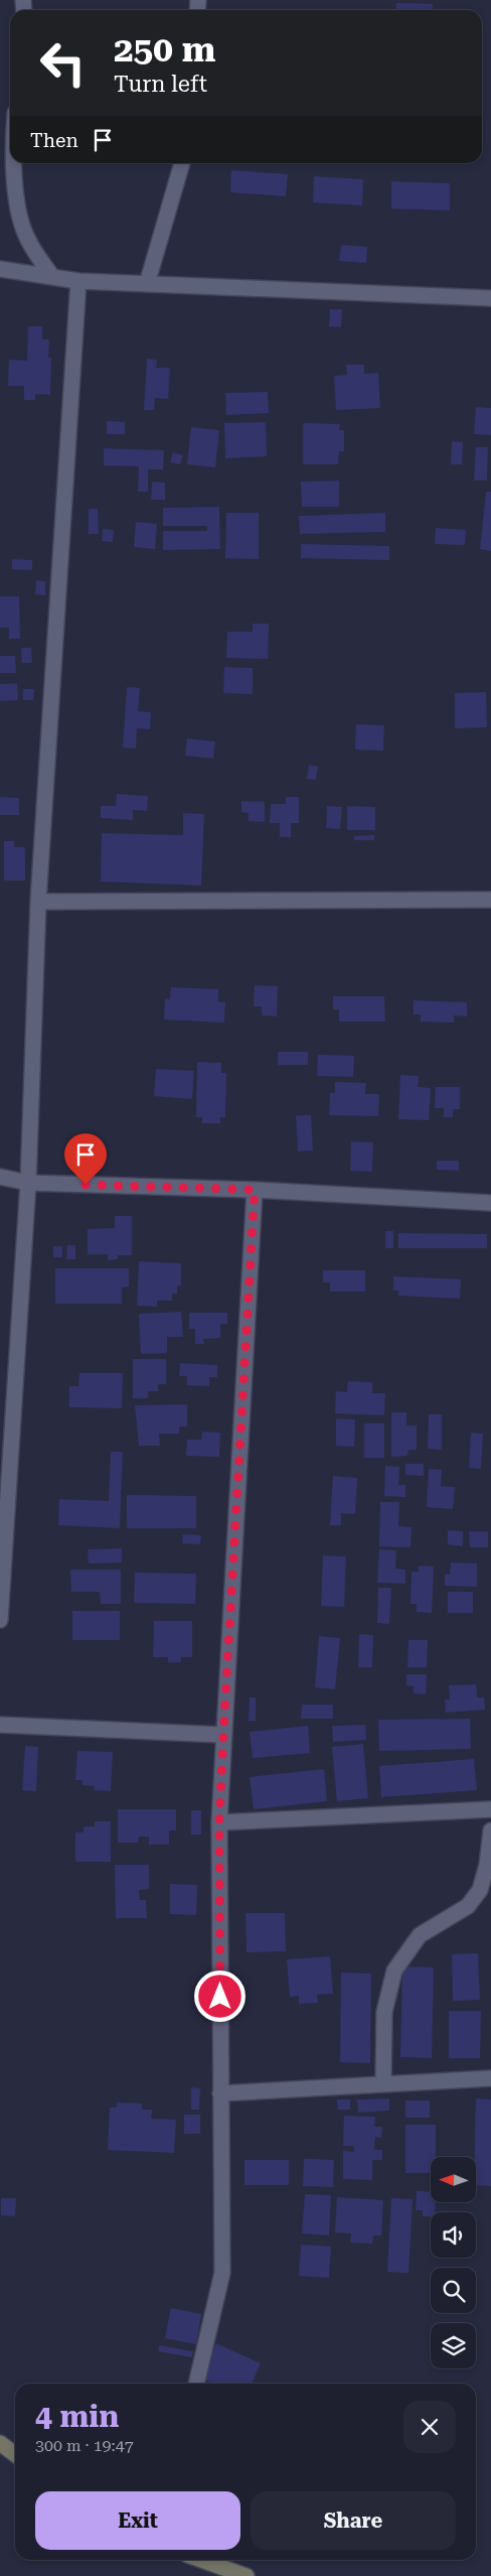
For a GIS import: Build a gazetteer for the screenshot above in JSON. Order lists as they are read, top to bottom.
{
  "north": "left",
  "page": {
    "turn": ["250 m", "Turn left"],
    "then": "Then",
    "heading": ["4 min", "300 m · 19:47"],
    "buttons": ["Exit", "Share"]
  }
}
